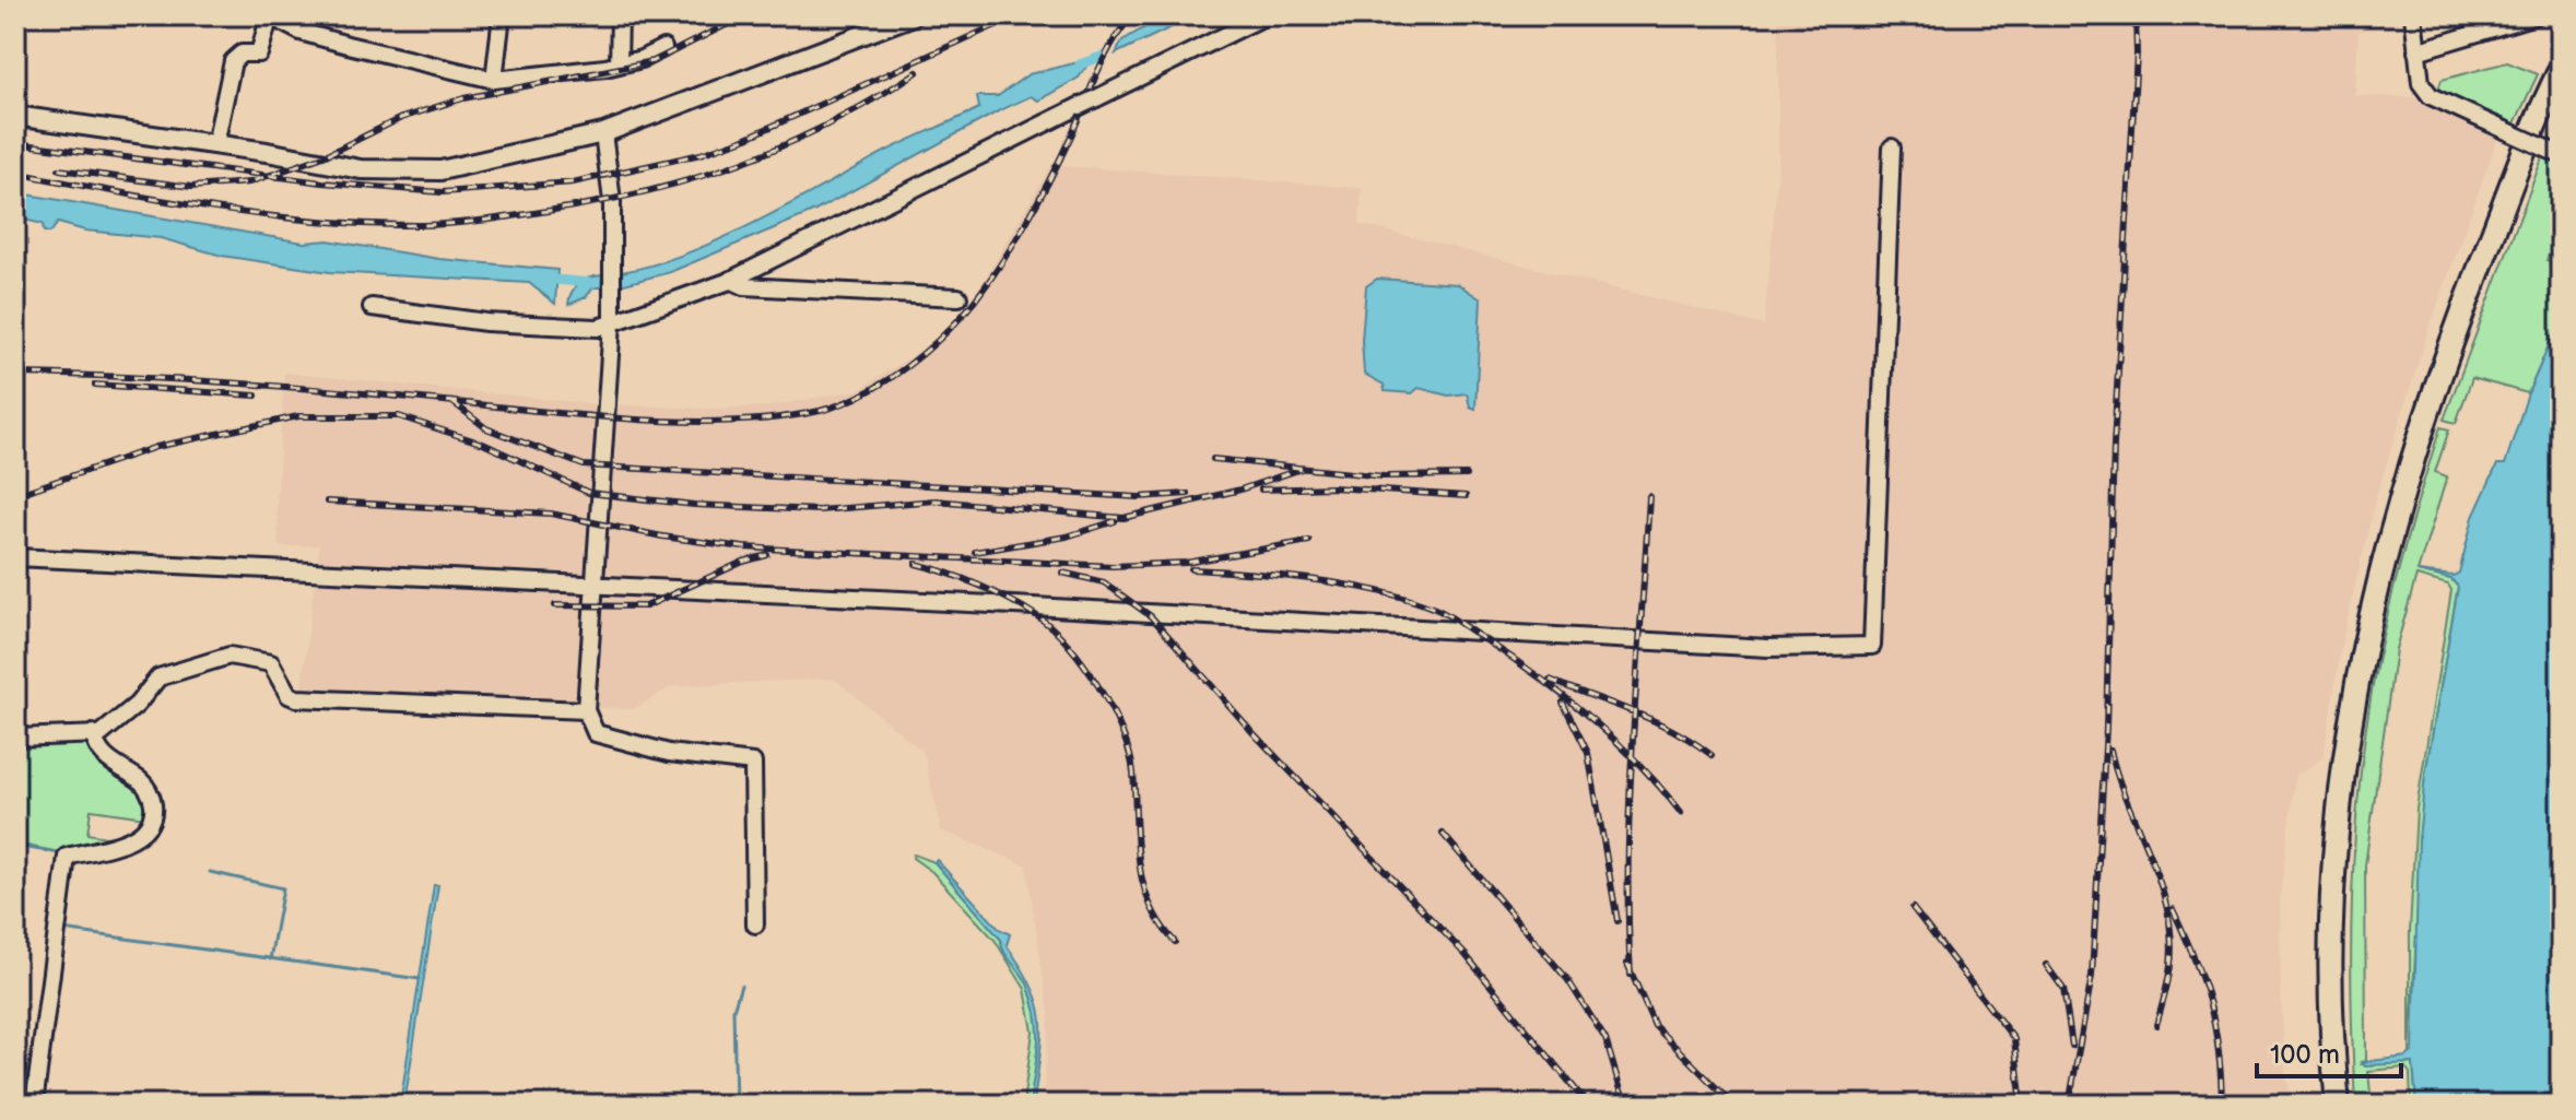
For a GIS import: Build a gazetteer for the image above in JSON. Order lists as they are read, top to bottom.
{
  "scale_bar": "100 m"
}
